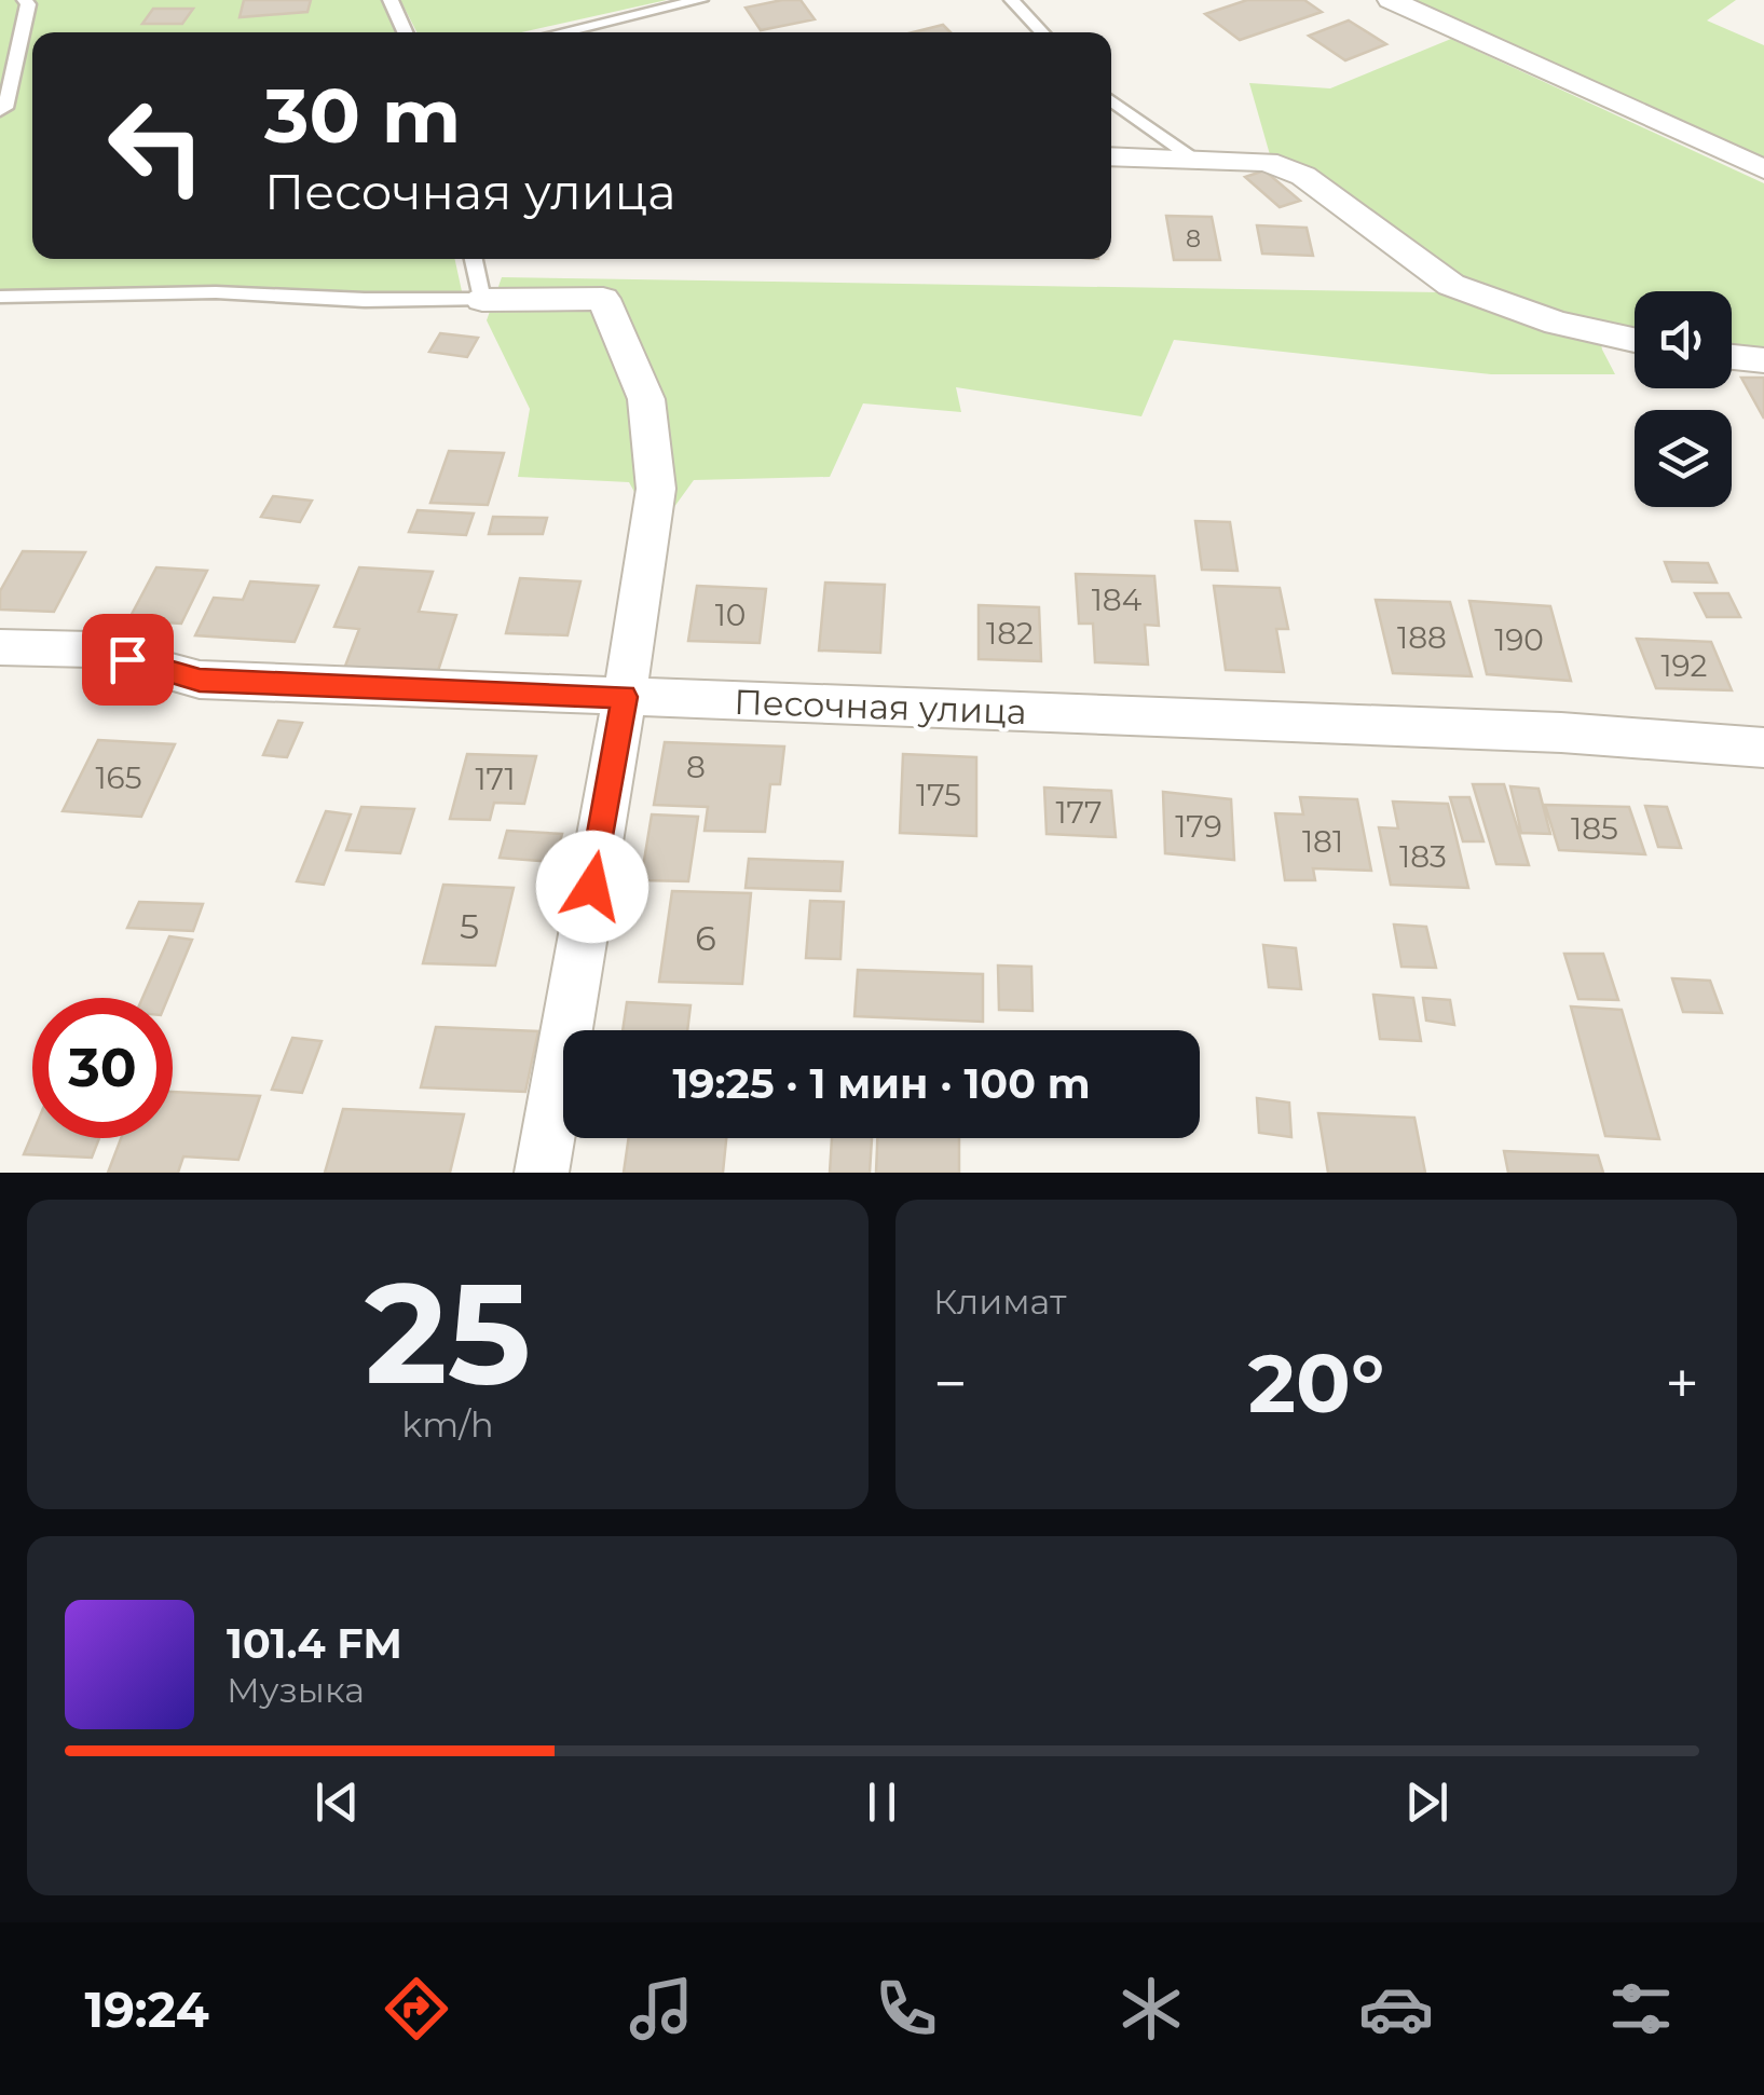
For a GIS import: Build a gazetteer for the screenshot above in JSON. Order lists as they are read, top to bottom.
{
  "streets": {
    "street": ["Песочная улица"]
  },
  "house_numbers": [
    "8",
    "184",
    "10",
    "182",
    "188",
    "190",
    "192",
    "8",
    "165",
    "171",
    "175",
    "177",
    "179",
    "185",
    "181",
    "183",
    "5",
    "6"
  ],
  "page": {
    "turn": ["30 m", "Песочная улица"],
    "limit": "30",
    "trip": "19:25 · 1 мин · 100 m",
    "tile": [
      ["25", "km/h"],
      "Климат"
    ],
    "heat": ["−", "20°", "+"],
    "song": ["101.4 FM", "Музыка"],
    "tabs": "19:24"
  }
}
